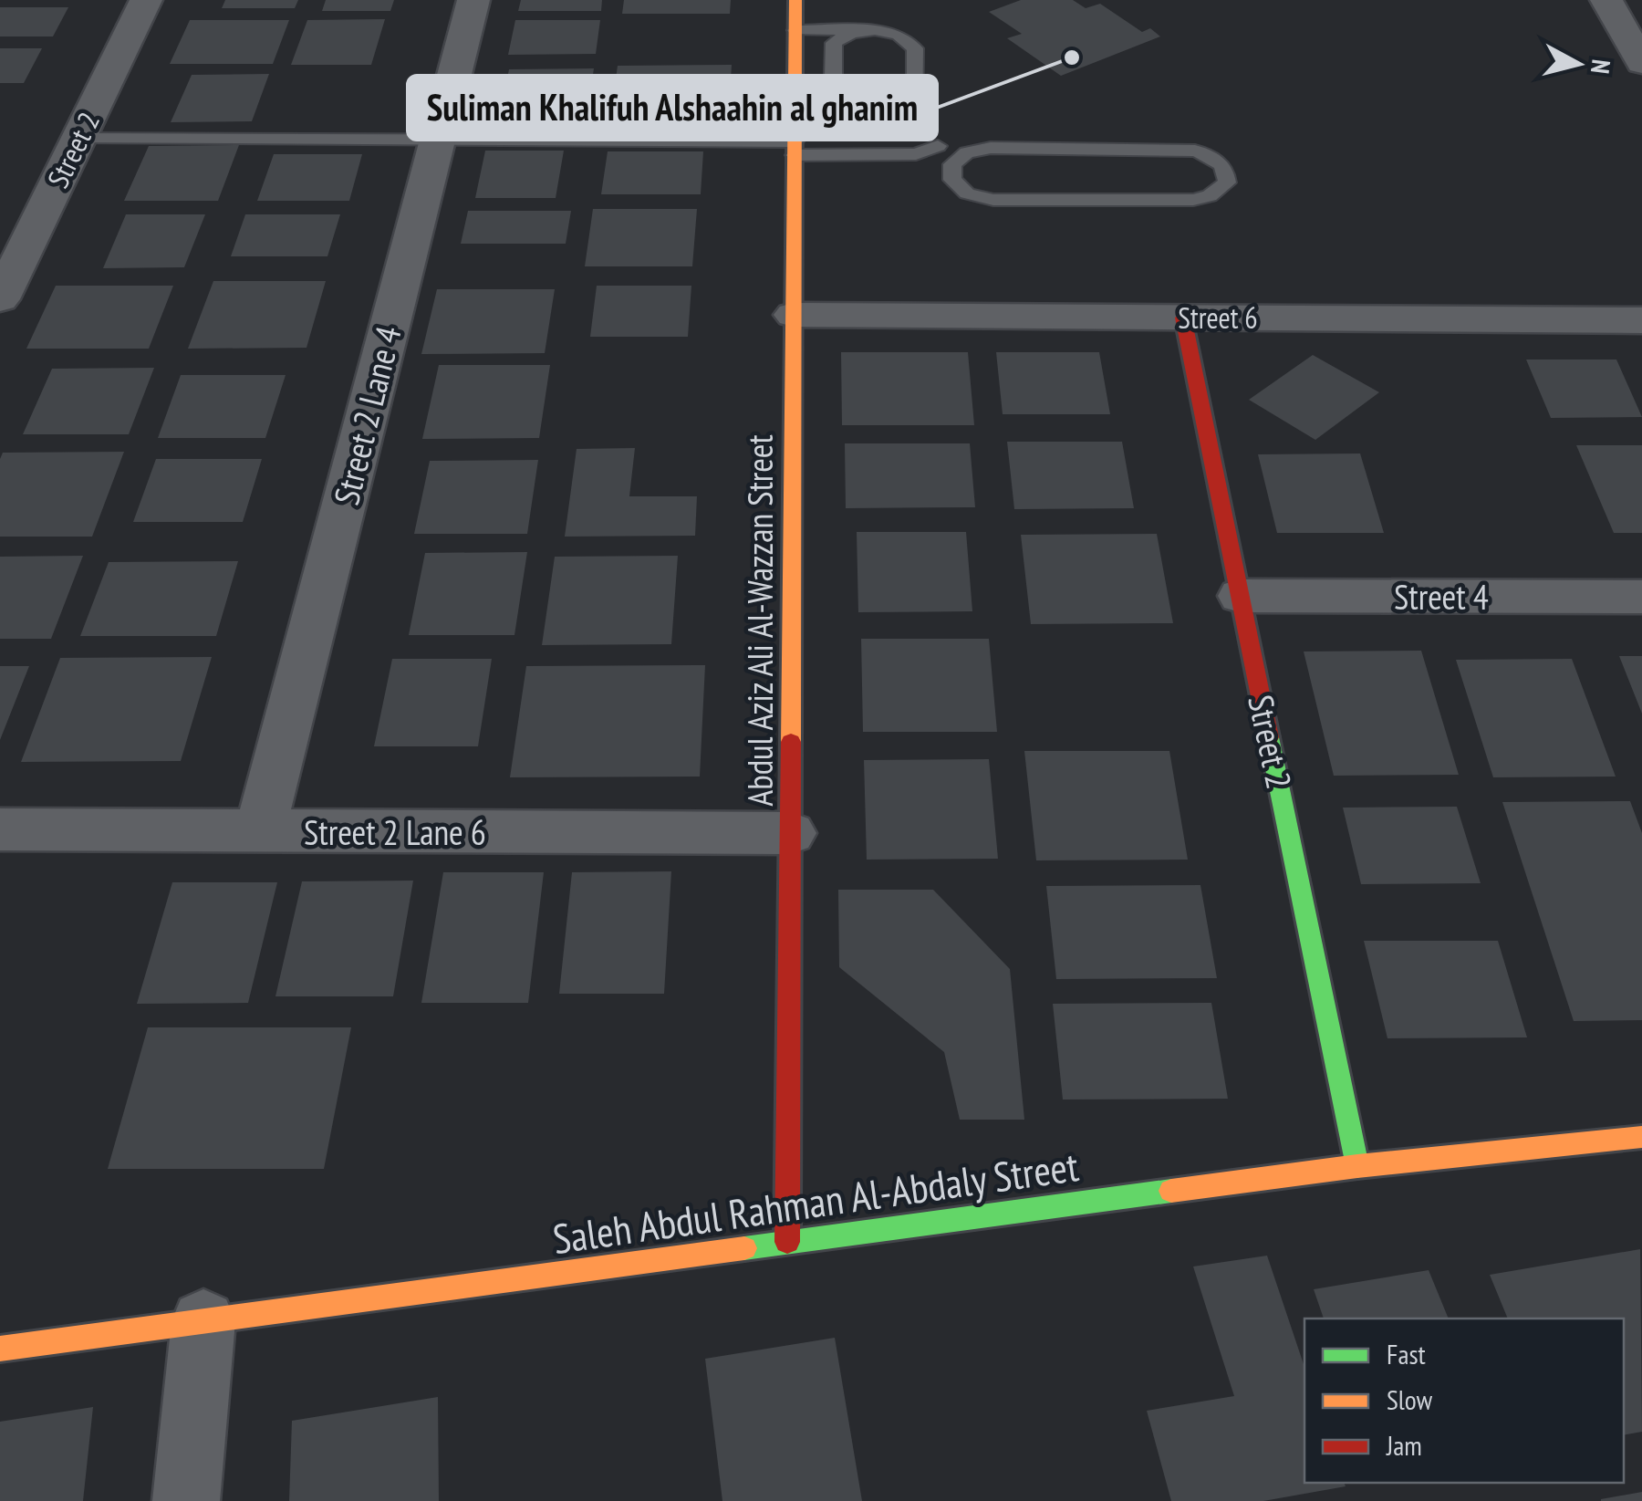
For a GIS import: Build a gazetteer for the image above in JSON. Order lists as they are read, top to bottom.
{
  "streets": {
    "street": [
      "Street 2",
      "Street 6",
      "Street 2 Lane 4",
      "Street 4",
      "Abdul Aziz Ali Al-Wazzan Street",
      "Street 2 Lane 6",
      "Saleh Abdul Rahman Al-Abdaly Street"
    ]
  },
  "crossings": [
    ["Street 2", "Street 6"],
    ["Street 2", "Street 4"],
    ["Street 2", "Saleh Abdul Rahman Al-Abdaly Street"],
    ["Street 6", "Abdul Aziz Ali Al-Wazzan Street"],
    ["Street 2 Lane 4", "Street 2 Lane 6"],
    ["Abdul Aziz Ali Al-Wazzan Street", "Street 2 Lane 6"],
    ["Abdul Aziz Ali Al-Wazzan Street", "Saleh Abdul Rahman Al-Abdaly Street"]
  ],
  "places": ["Suliman Khalifuh Alshaahin al ghanim"],
  "legend": ["Fast", "Slow", "Jam"],
  "north": "right"
}
